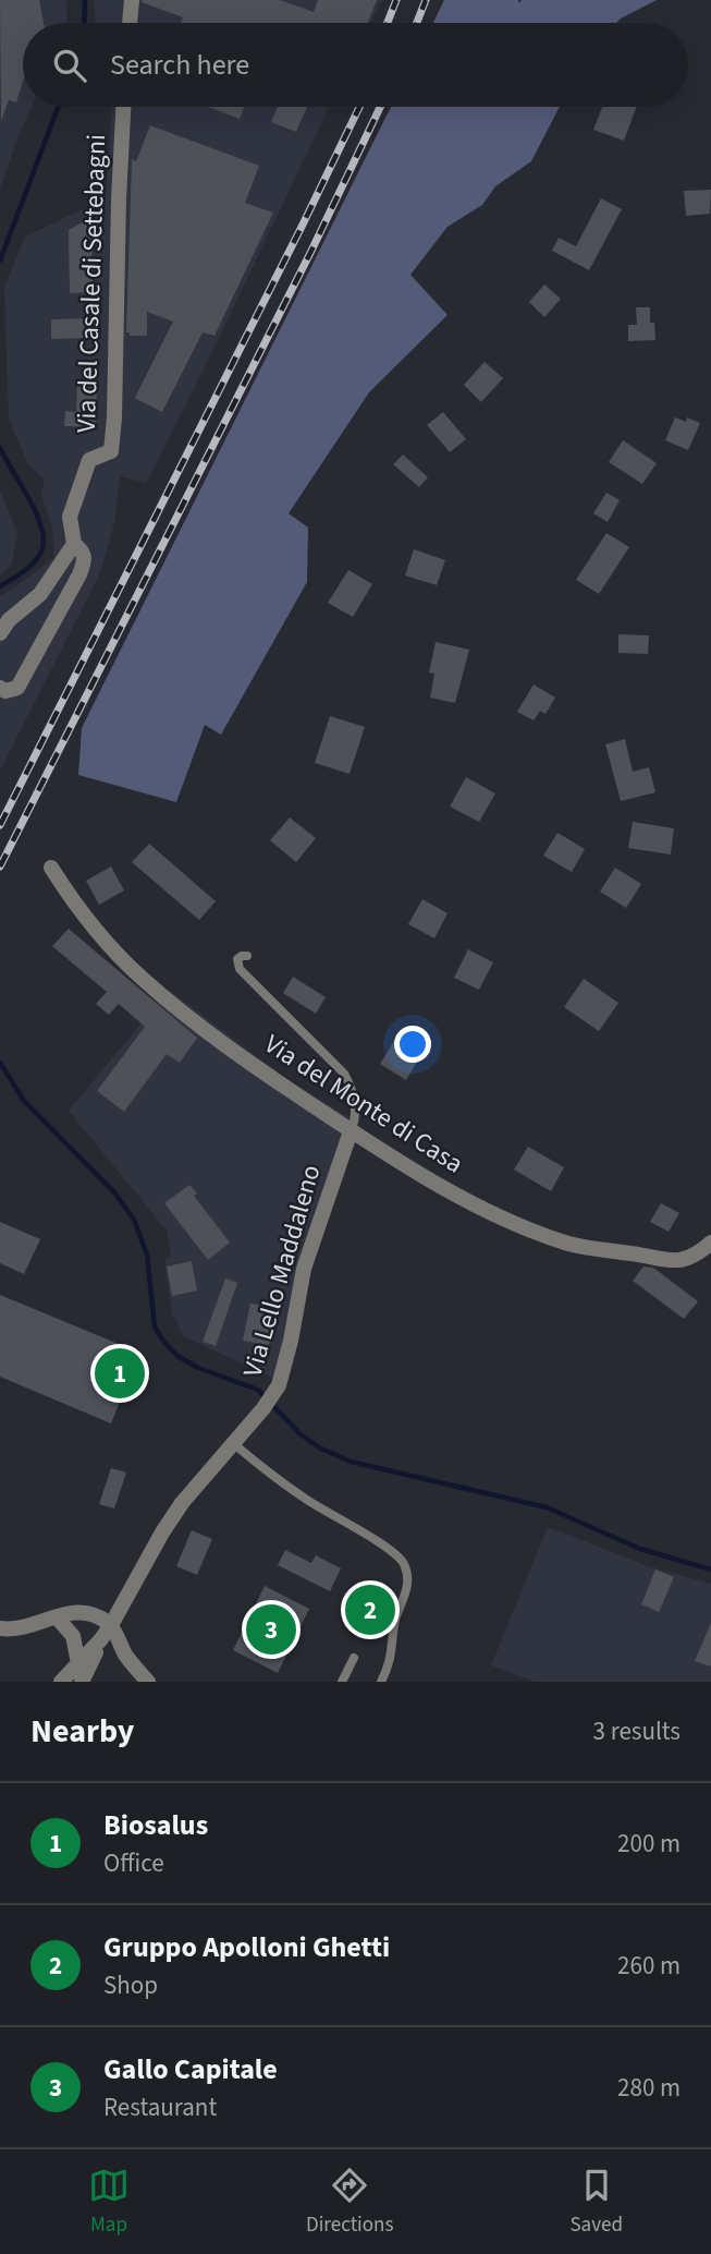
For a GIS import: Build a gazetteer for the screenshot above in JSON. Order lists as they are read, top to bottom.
{
  "streets": {
    "street": ["Via del Casale di Settebagni", "Via del Monte di Casa", "Via Lello Maddaleno"]
  },
  "crossings": [
    ["Via del Monte di Casa", "Via Lello Maddaleno"]
  ],
  "page": {
    "search": "Search here",
    "pins": ["1", "2", "3"],
    "heading": ["Nearby", "3 results"],
    "list": [
      {
        "mark": "1",
        "name": "Biosalus",
        "note": "Office",
        "value": "200 m"
      },
      {
        "mark": "2",
        "name": "Gruppo Apolloni Ghetti",
        "note": "Shop",
        "value": "260 m"
      },
      {
        "mark": "3",
        "name": "Gallo Capitale",
        "note": "Restaurant",
        "value": "280 m"
      }
    ],
    "nav": ["Map", "Directions", "Saved"]
  }
}
